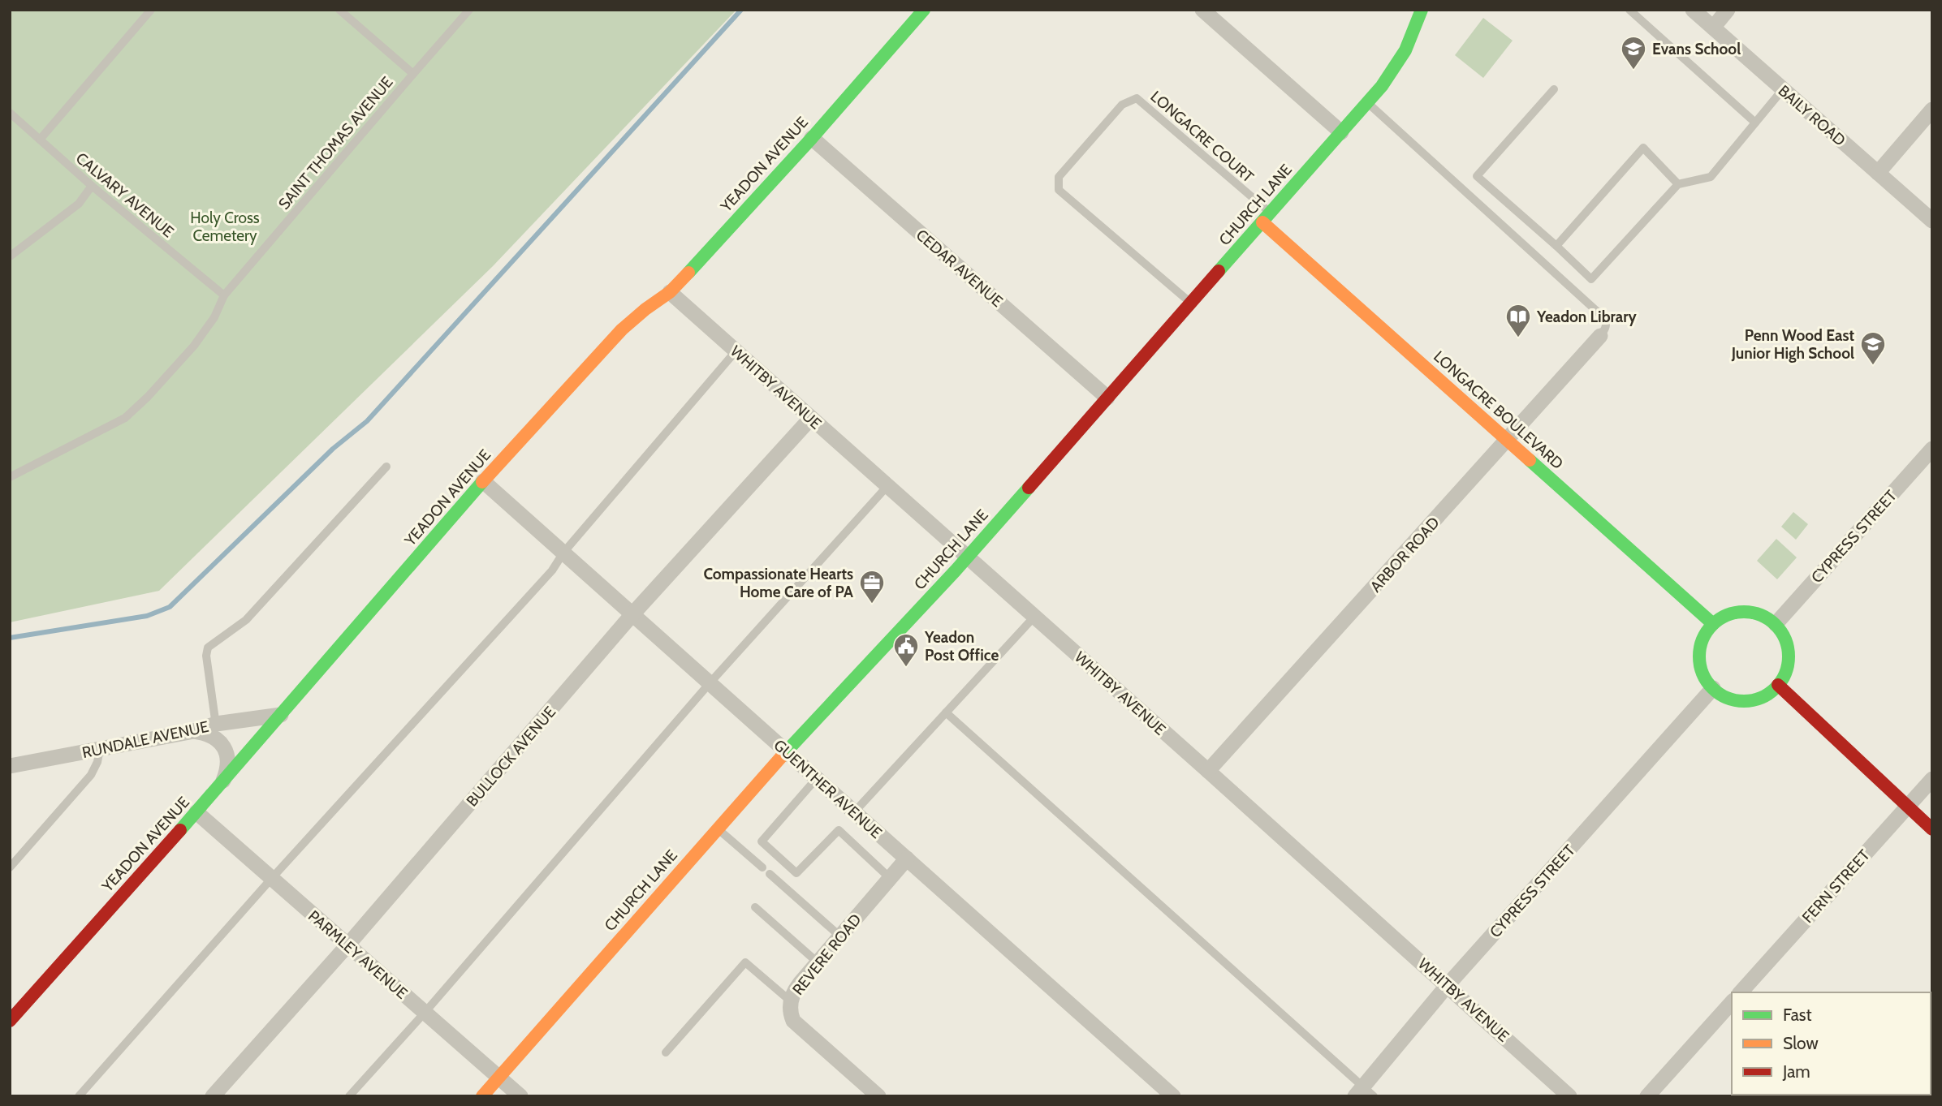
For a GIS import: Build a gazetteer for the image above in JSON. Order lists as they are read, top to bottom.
{
  "streets": {
    "street": [
      "BAILY ROAD",
      "YEADON AVENUE",
      "CHURCH LANE",
      "CEDAR AVENUE",
      "WHITBY AVENUE",
      "LONGACRE BOULEVARD",
      "CYPRESS STREET",
      "ARBOR ROAD",
      "RUNDALE AVENUE",
      "BULLOCK AVENUE",
      "GUENTHER AVENUE",
      "FERN STREET",
      "PARMLEY AVENUE",
      "REVERE ROAD"
    ],
    "lane": ["LONGACRE COURT", "SAINT THOMAS AVENUE", "CALVARY AVENUE"]
  },
  "crossings": [
    ["LONGACRE COURT", "CHURCH LANE"],
    ["LONGACRE COURT", "LONGACRE BOULEVARD"],
    ["SAINT THOMAS AVENUE", "CALVARY AVENUE"],
    ["YEADON AVENUE", "CEDAR AVENUE"],
    ["YEADON AVENUE", "WHITBY AVENUE"],
    ["YEADON AVENUE", "RUNDALE AVENUE"],
    ["YEADON AVENUE", "GUENTHER AVENUE"],
    ["YEADON AVENUE", "PARMLEY AVENUE"],
    ["CHURCH LANE", "CEDAR AVENUE"],
    ["CHURCH LANE", "WHITBY AVENUE"],
    ["CHURCH LANE", "LONGACRE BOULEVARD"],
    ["CHURCH LANE", "GUENTHER AVENUE"],
    ["CHURCH LANE", "PARMLEY AVENUE"],
    ["WHITBY AVENUE", "CYPRESS STREET"],
    ["WHITBY AVENUE", "ARBOR ROAD"],
    ["WHITBY AVENUE", "BULLOCK AVENUE"],
    ["LONGACRE BOULEVARD", "CYPRESS STREET"],
    ["LONGACRE BOULEVARD", "ARBOR ROAD"],
    ["BULLOCK AVENUE", "GUENTHER AVENUE"],
    ["BULLOCK AVENUE", "PARMLEY AVENUE"],
    ["GUENTHER AVENUE", "REVERE ROAD"]
  ],
  "parks": ["Holy Cross Cemetery"],
  "places": {
    "school or university": ["Evans School", "Penn Wood East Junior High School"],
    "library": ["Yeadon Library"],
    "office": ["Compassionate Hearts Home Care of PA"],
    "public building": ["Yeadon Post Office"]
  },
  "legend": ["Fast", "Slow", "Jam"]
}
